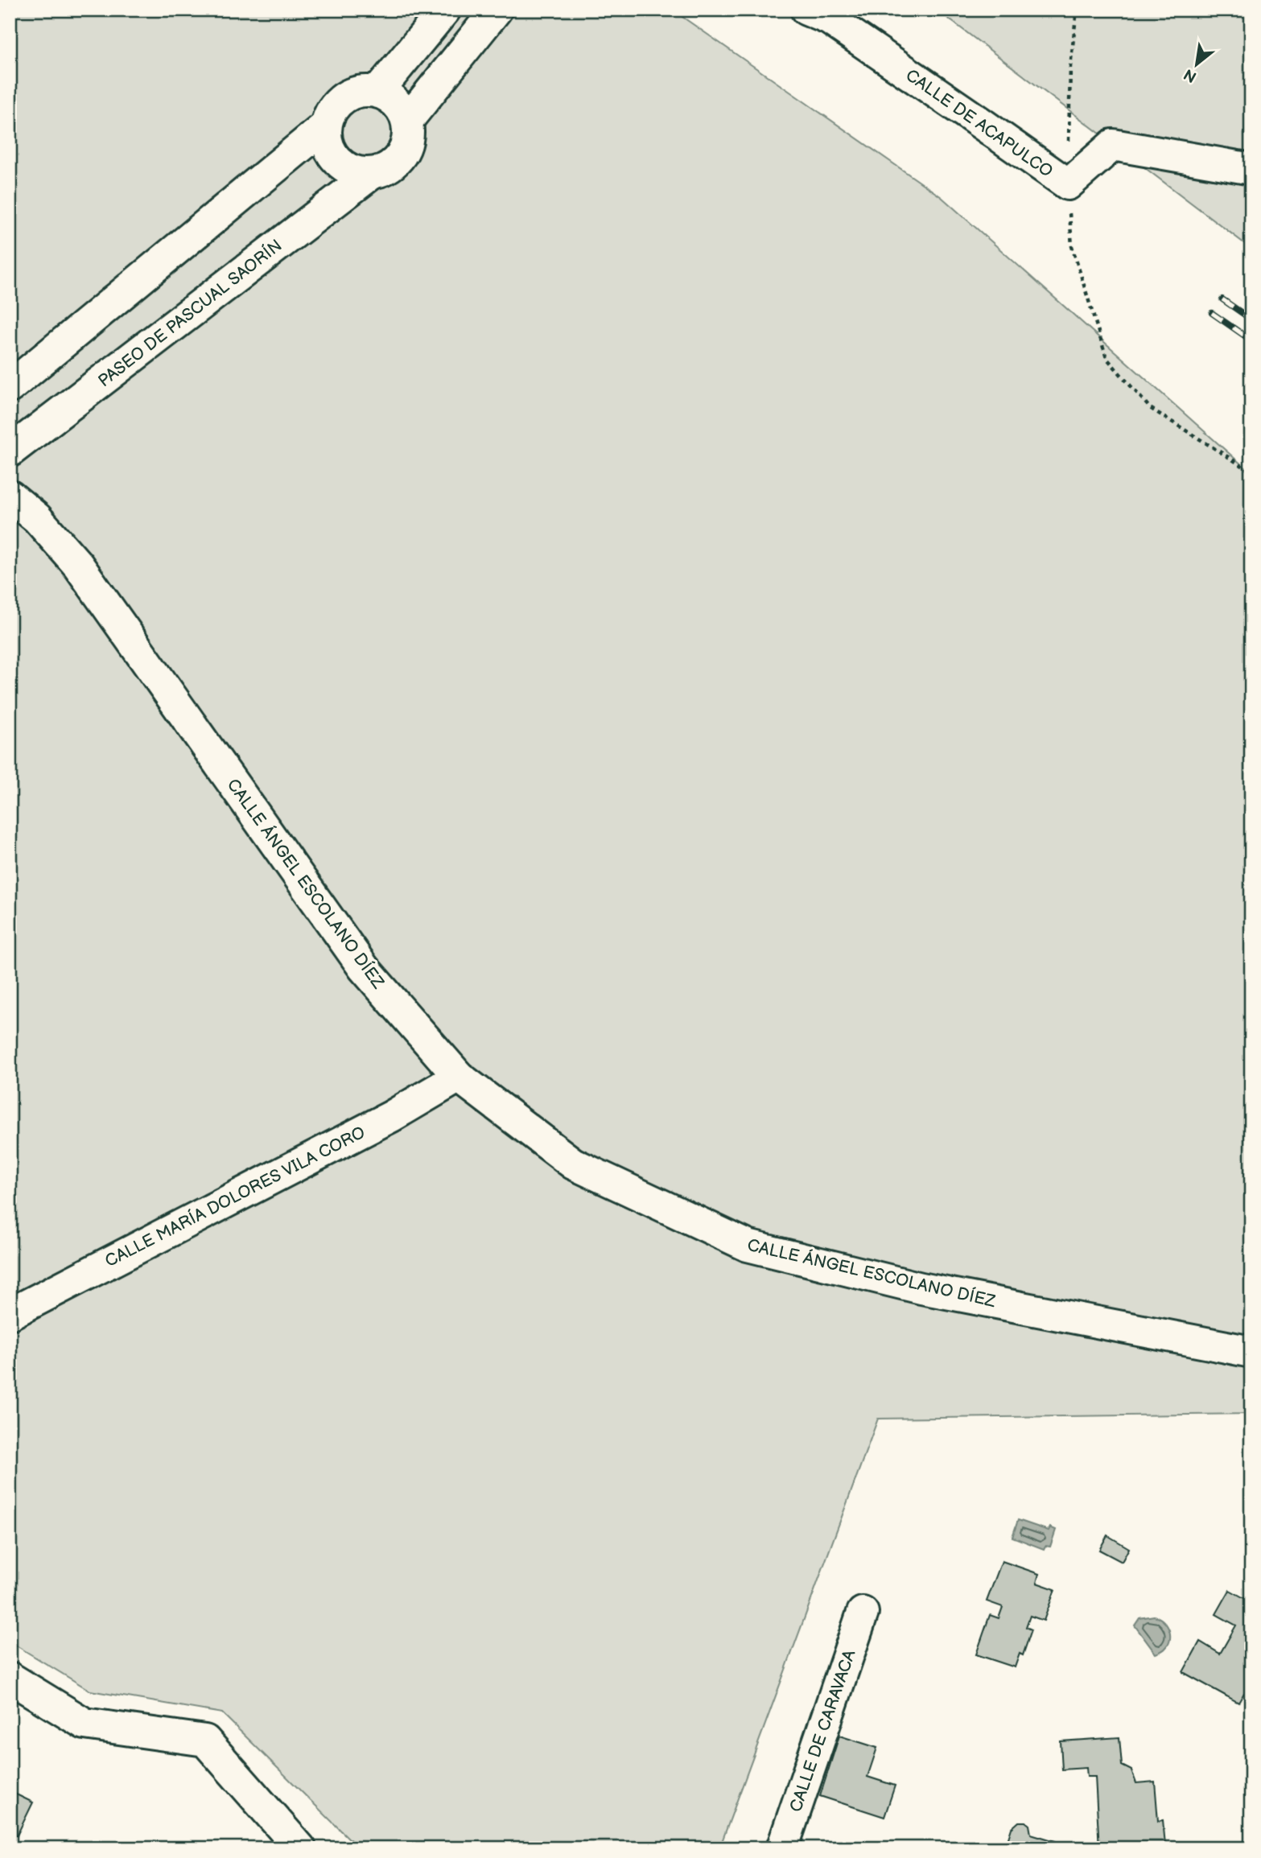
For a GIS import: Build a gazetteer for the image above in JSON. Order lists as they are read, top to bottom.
{
  "streets": {
    "street": [
      "CALLE DE ACAPULCO",
      "PASEO DE PASCUAL SAORÍN",
      "CALLE ÁNGEL ESCOLANO DÍEZ",
      "CALLE MARÍA DOLORES VILA CORO",
      "CALLE DE CARAVACA"
    ]
  },
  "crossings": [
    ["CALLE ÁNGEL ESCOLANO DÍEZ", "CALLE MARÍA DOLORES VILA CORO"]
  ],
  "north": "bottom left"
}
